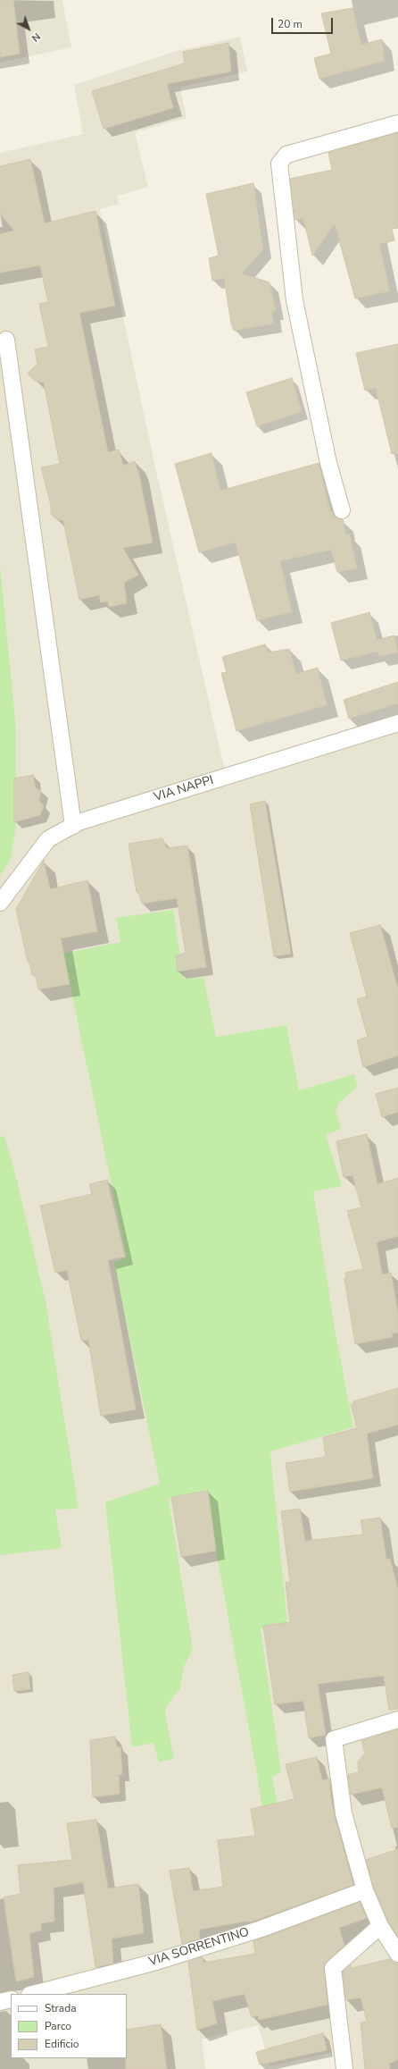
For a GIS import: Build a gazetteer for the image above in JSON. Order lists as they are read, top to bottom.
{
  "streets": {
    "street": ["VIA NAPPI", "VIA SORRENTINO"]
  },
  "legend": ["Strada", "Parco", "Edificio"],
  "scale_bar": "20 m",
  "north": "bottom right"
}
